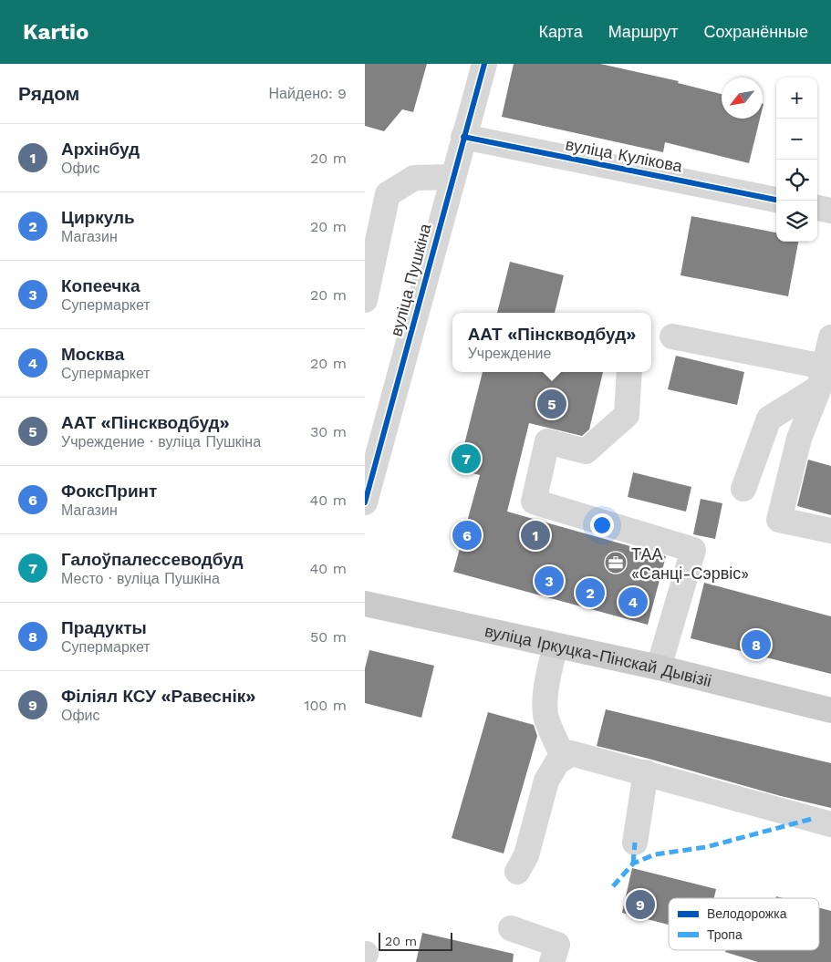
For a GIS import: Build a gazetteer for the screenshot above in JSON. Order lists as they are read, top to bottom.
{
  "streets": {
    "main road": ["вуліца Іркуцка-Пінскай Дывізіі"],
    "street": ["вуліца Кулікова", "вуліца Пушкіна"]
  },
  "crossings": [
    ["вуліца Кулікова", "вуліца Пушкіна"]
  ],
  "places": {
    "office": ["ТАА «Санці-Сэрвіс»"]
  },
  "legend": ["Велодорожка", "Тропа"],
  "scale_bar": "20 m",
  "north": "bottom left",
  "page": {
    "header": "Kartio",
    "nav": ["Карта", "Маршрут", "Сохранённые"],
    "heading": ["Рядом", "Найдено: 9"],
    "map_buttons": ["+", "−"],
    "list": [
      {
        "mark": "1",
        "name": "Архінбуд",
        "note": "Офис",
        "value": "20 m"
      },
      {
        "mark": "2",
        "name": "Циркуль",
        "note": "Магазин",
        "value": "20 m"
      },
      {
        "mark": "3",
        "name": "Копеечка",
        "note": "Супермаркет",
        "value": "20 m"
      },
      {
        "mark": "4",
        "name": "Москва",
        "note": "Супермаркет",
        "value": "20 m"
      },
      {
        "mark": "5",
        "name": "ААТ «Пінскводбуд»",
        "note": "Учреждение · вуліца Пушкіна",
        "value": "30 m"
      },
      {
        "mark": "6",
        "name": "ФоксПринт",
        "note": "Магазин",
        "value": "40 m"
      },
      {
        "mark": "7",
        "name": "Галоўпалессеводбуд",
        "note": "Место · вуліца Пушкіна",
        "value": "40 m"
      },
      {
        "mark": "8",
        "name": "Прадукты",
        "note": "Супермаркет",
        "value": "50 m"
      },
      {
        "mark": "9",
        "name": "Філіял КСУ «Равеснік»",
        "note": "Офис",
        "value": "100 m"
      }
    ],
    "popup": ["ААТ «Пінскводбуд»", "Учреждение"],
    "pins": [
      "5",
      "7",
      "1",
      "6",
      "3",
      "2",
      "4",
      "8",
      "9"
    ],
    "scale": "20 m"
  }
}
